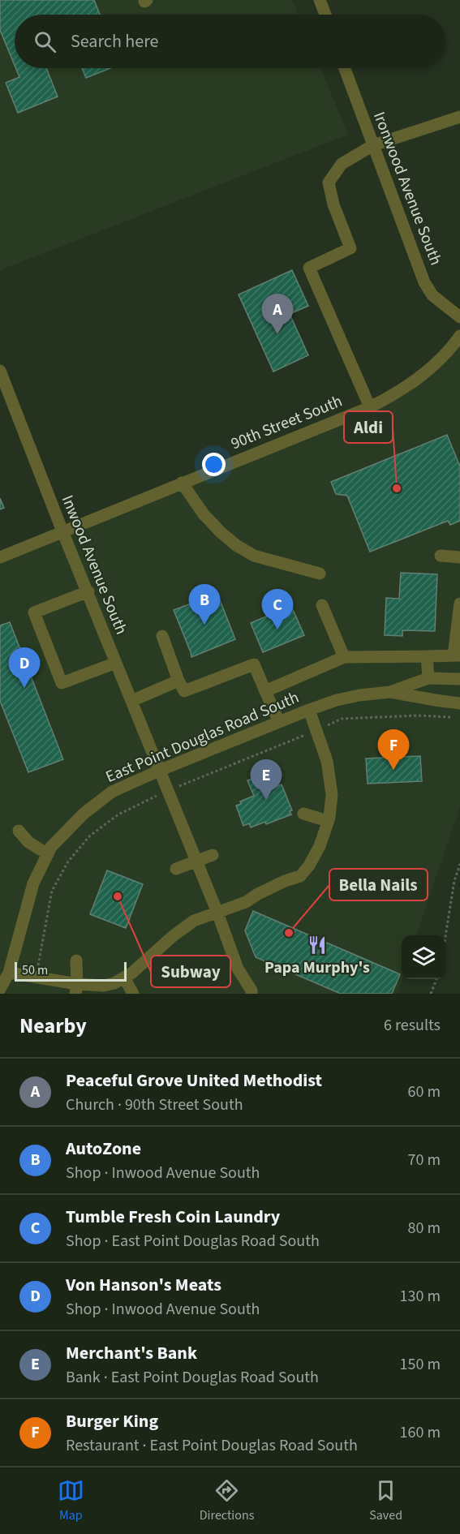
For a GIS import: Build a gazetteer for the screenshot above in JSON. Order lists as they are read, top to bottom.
{
  "streets": {
    "street": [
      "Ironwood Avenue South",
      "90th Street South",
      "Inwood Avenue South",
      "East Point Douglas Road South"
    ]
  },
  "crossings": [
    ["90th Street South", "Inwood Avenue South"],
    ["Inwood Avenue South", "East Point Douglas Road South"]
  ],
  "places": {
    "other": ["Aldi", "Subway", "Bella Nails"],
    "restaurant": ["Papa Murphy's"]
  },
  "scale_bar": "50 m",
  "page": {
    "search": "Search here",
    "pins": [
      "A",
      "B",
      "C",
      "D",
      "F",
      "E"
    ],
    "scale": "50 m",
    "heading": ["Nearby", "6 results"],
    "list": [
      {
        "mark": "A",
        "name": "Peaceful Grove United Methodist",
        "note": "Church · 90th Street South",
        "value": "60 m"
      },
      {
        "mark": "B",
        "name": "AutoZone",
        "note": "Shop · Inwood Avenue South",
        "value": "70 m"
      },
      {
        "mark": "C",
        "name": "Tumble Fresh Coin Laundry",
        "note": "Shop · East Point Douglas Road South",
        "value": "80 m"
      },
      {
        "mark": "D",
        "name": "Von Hanson's Meats",
        "note": "Shop · Inwood Avenue South",
        "value": "130 m"
      },
      {
        "mark": "E",
        "name": "Merchant's Bank",
        "note": "Bank · East Point Douglas Road South",
        "value": "150 m"
      },
      {
        "mark": "F",
        "name": "Burger King",
        "note": "Restaurant · East Point Douglas Road South",
        "value": "160 m"
      }
    ],
    "nav": ["Map", "Directions", "Saved"]
  }
}
